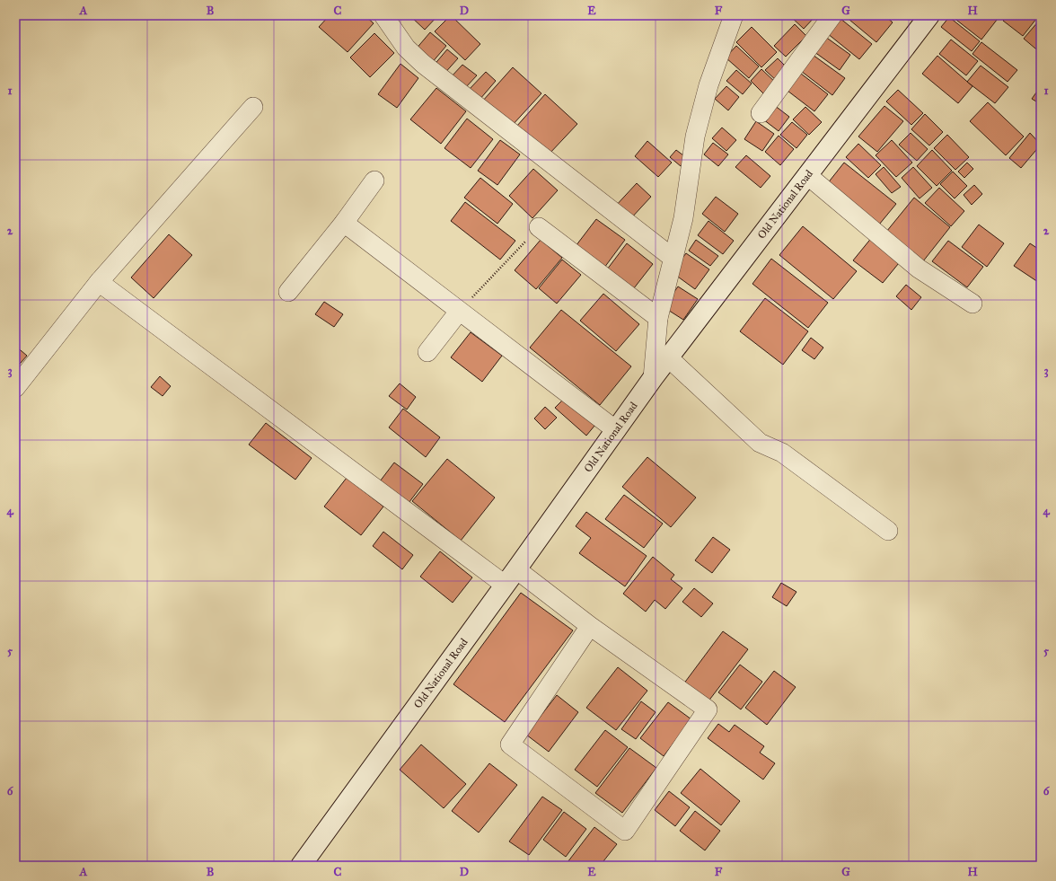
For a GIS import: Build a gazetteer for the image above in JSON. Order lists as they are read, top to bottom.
{
  "streets": {
    "main road": ["Old National Road"]
  },
  "grid": {
    "columns": [
      "A",
      "B",
      "C",
      "D",
      "E",
      "F",
      "G",
      "H"
    ],
    "rows": [
      "1",
      "2",
      "3",
      "4",
      "5",
      "6"
    ]
  }
}
